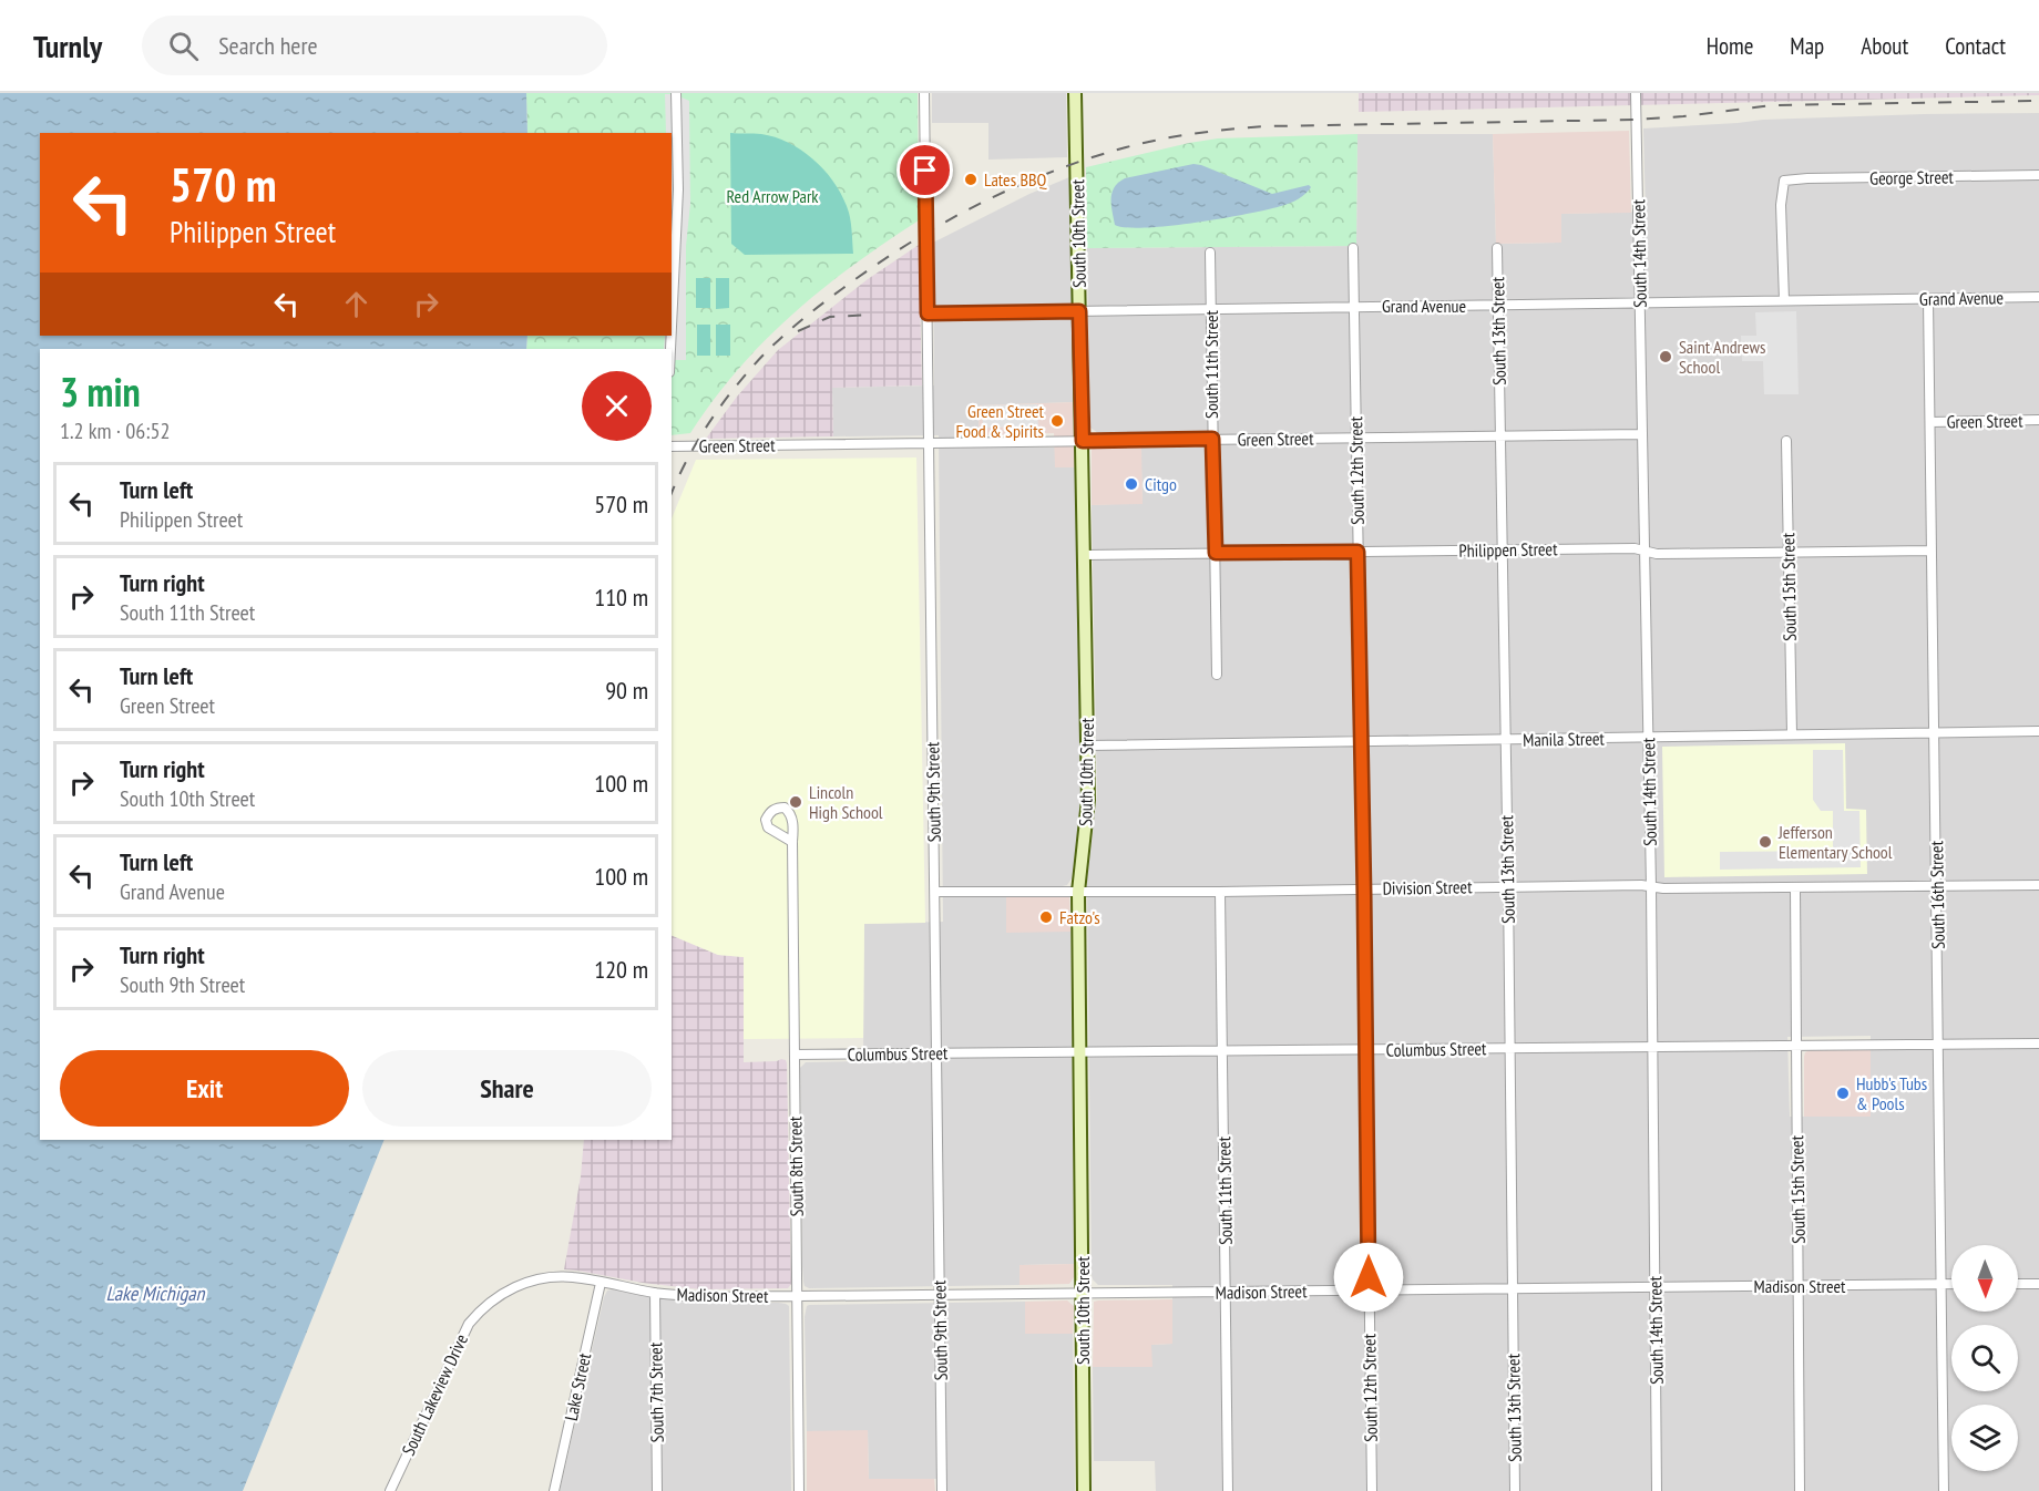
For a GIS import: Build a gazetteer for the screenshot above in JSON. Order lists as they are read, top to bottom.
{
  "streets": {
    "street": [
      "George Street",
      "South 10th Street",
      "South 14th Street",
      "Grand Avenue",
      "South 13th Street",
      "South 11th Street",
      "Green Street",
      "South 12th Street",
      "Philippen Street",
      "South 15th Street",
      "Manila Street",
      "South 9th Street",
      "Division Street",
      "South 16th Street",
      "Columbus Street",
      "South 8th Street",
      "Madison Street",
      "Lake Street",
      "South 7th Street",
      "South Lakeview Drive"
    ]
  },
  "crossings": [
    ["George Street", "Grand Avenue"],
    ["South 10th Street", "Grand Avenue"],
    ["South 10th Street", "Green Street"],
    ["South 10th Street", "Philippen Street"],
    ["South 10th Street", "Manila Street"],
    ["South 10th Street", "Division Street"],
    ["South 10th Street", "Columbus Street"],
    ["South 10th Street", "Madison Street"],
    ["South 14th Street", "Grand Avenue"],
    ["South 14th Street", "Green Street"],
    ["South 14th Street", "Philippen Street"],
    ["South 14th Street", "Manila Street"],
    ["South 14th Street", "Division Street"],
    ["South 14th Street", "Columbus Street"],
    ["South 14th Street", "Madison Street"],
    ["Grand Avenue", "South 13th Street"],
    ["Grand Avenue", "South 11th Street"],
    ["Grand Avenue", "South 12th Street"],
    ["Grand Avenue", "South 9th Street"],
    ["Grand Avenue", "South 16th Street"],
    ["South 13th Street", "Green Street"],
    ["South 13th Street", "Philippen Street"],
    ["South 13th Street", "Manila Street"],
    ["South 13th Street", "Division Street"],
    ["South 13th Street", "Columbus Street"],
    ["South 13th Street", "Madison Street"],
    ["South 11th Street", "Green Street"],
    ["South 11th Street", "Philippen Street"],
    ["South 11th Street", "Division Street"],
    ["South 11th Street", "Columbus Street"],
    ["South 11th Street", "Madison Street"],
    ["Green Street", "South 12th Street"],
    ["Green Street", "South 9th Street"],
    ["Green Street", "South 16th Street"],
    ["South 12th Street", "Philippen Street"],
    ["South 12th Street", "Manila Street"],
    ["South 12th Street", "Division Street"],
    ["South 12th Street", "Columbus Street"],
    ["South 12th Street", "Madison Street"],
    ["Philippen Street", "South 15th Street"],
    ["Philippen Street", "South 16th Street"],
    ["South 15th Street", "Manila Street"],
    ["South 15th Street", "Division Street"],
    ["South 15th Street", "Columbus Street"],
    ["South 15th Street", "Madison Street"],
    ["Manila Street", "South 16th Street"],
    ["South 9th Street", "Division Street"],
    ["South 9th Street", "Columbus Street"],
    ["South 9th Street", "Madison Street"],
    ["Division Street", "South 16th Street"],
    ["South 16th Street", "Columbus Street"],
    ["South 16th Street", "Madison Street"],
    ["Columbus Street", "South 8th Street"],
    ["South 8th Street", "Madison Street"],
    ["Madison Street", "Lake Street"],
    ["Madison Street", "South 7th Street"],
    ["Madison Street", "South Lakeview Drive"],
    ["Lake Street", "South Lakeview Drive"]
  ],
  "water": ["Lake Michigan"],
  "parks": ["Red Arrow Park"],
  "places": [
    "Lates BBQ",
    "Saint Andrews School",
    "Green Street Food & Spirits",
    "Citgo",
    "Lincoln High School",
    "Jefferson Elementary School",
    "Fatzo's",
    "Hubb's Tubs & Pools"
  ],
  "north": "bottom",
  "page": {
    "header": "Turnly",
    "search": "Search here",
    "nav": [
      "Home",
      "Map",
      "About",
      "Contact"
    ],
    "turn": ["570 m", "Philippen Street"],
    "heading": ["3 min", "1.2 km · 06:52"],
    "list": [
      {
        "name": "Turn left",
        "note": "Philippen Street",
        "value": "570 m"
      },
      {
        "name": "Turn right",
        "note": "South 11th Street",
        "value": "110 m"
      },
      {
        "name": "Turn left",
        "note": "Green Street",
        "value": "90 m"
      },
      {
        "name": "Turn right",
        "note": "South 10th Street",
        "value": "100 m"
      },
      {
        "name": "Turn left",
        "note": "Grand Avenue",
        "value": "100 m"
      },
      {
        "name": "Turn right",
        "note": "South 9th Street",
        "value": "120 m"
      }
    ],
    "buttons": ["Exit", "Share"]
  }
}
